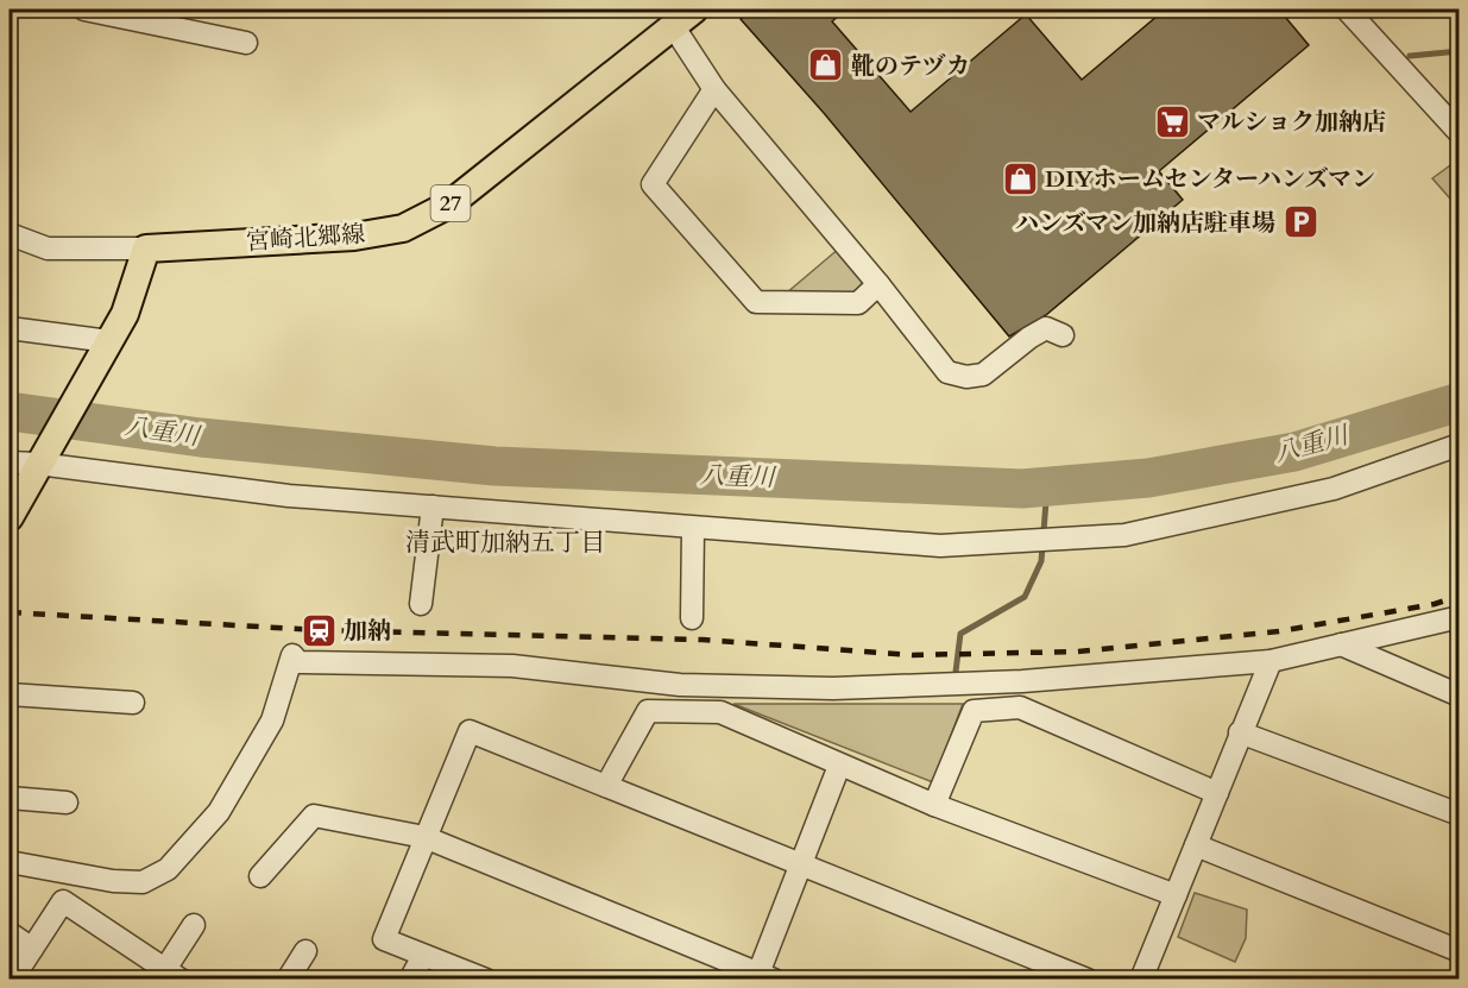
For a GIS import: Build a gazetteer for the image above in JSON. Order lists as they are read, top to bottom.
{
  "streets": {
    "main road": ["27", "宮崎北郷線"]
  },
  "districts": ["清武町加納五丁目"],
  "water": ["八重川"],
  "places": {
    "shop": ["靴のテヅカ", "DIYホームセンターハンズマン"],
    "supermarket": ["マルショク加納店"],
    "parking": ["ハンズマン加納店駐車場"],
    "station": ["加納"]
  }
}
